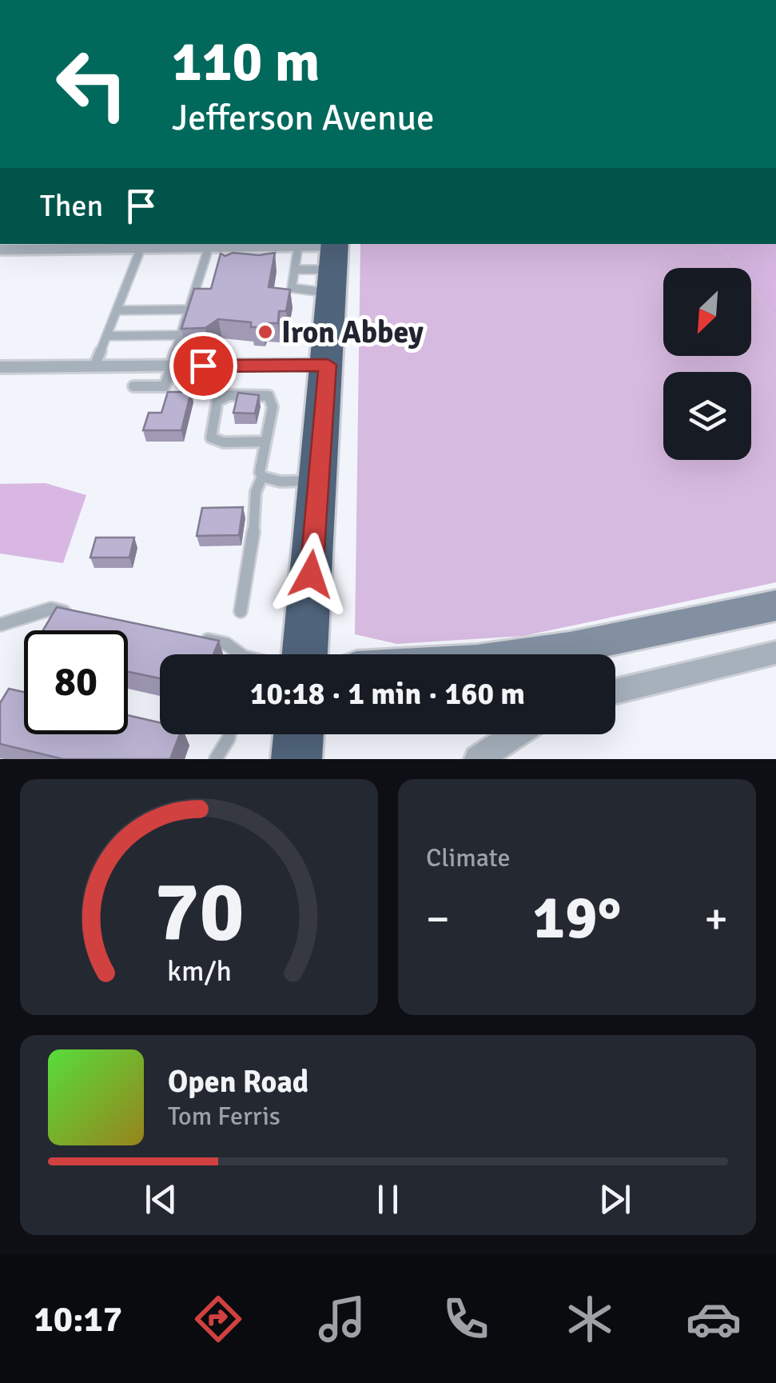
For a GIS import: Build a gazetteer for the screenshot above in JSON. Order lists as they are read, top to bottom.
{
  "places": ["Iron Abbey"],
  "north": "bottom left",
  "page": {
    "turn": ["110 m", "Jefferson Avenue"],
    "then": "Then",
    "limit": "80",
    "trip": "10:18 · 1 min · 160 m",
    "tile": "Climate",
    "heat": ["−", "19°", "+"],
    "song": ["Open Road", "Tom Ferris"],
    "tabs": "10:17",
    "gauge": ["70", "km/h"]
  }
}
